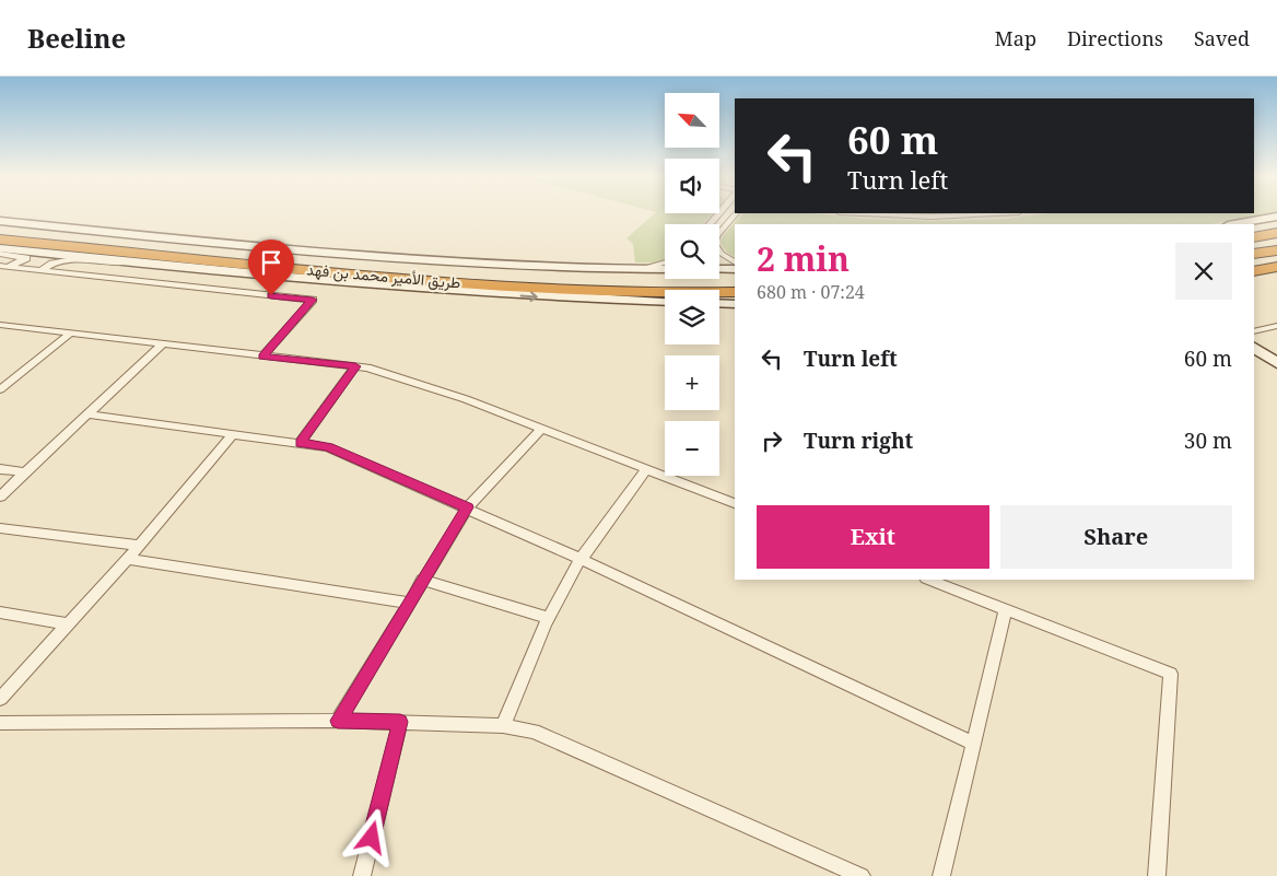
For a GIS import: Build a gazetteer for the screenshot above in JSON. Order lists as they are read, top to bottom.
{
  "streets": {
    "highway": ["طريق الأمير محمد بن فهد"]
  },
  "north": "top left",
  "page": {
    "header": "Beeline",
    "nav": ["Map", "Directions", "Saved"],
    "map_buttons": ["+", "−"],
    "turn": ["60 m", "Turn left"],
    "heading": ["2 min", "680 m · 07:24"],
    "list": [
      {
        "name": "Turn left",
        "value": "60 m"
      },
      {
        "name": "Turn right",
        "value": "30 m"
      }
    ],
    "buttons": ["Exit", "Share"]
  }
}
